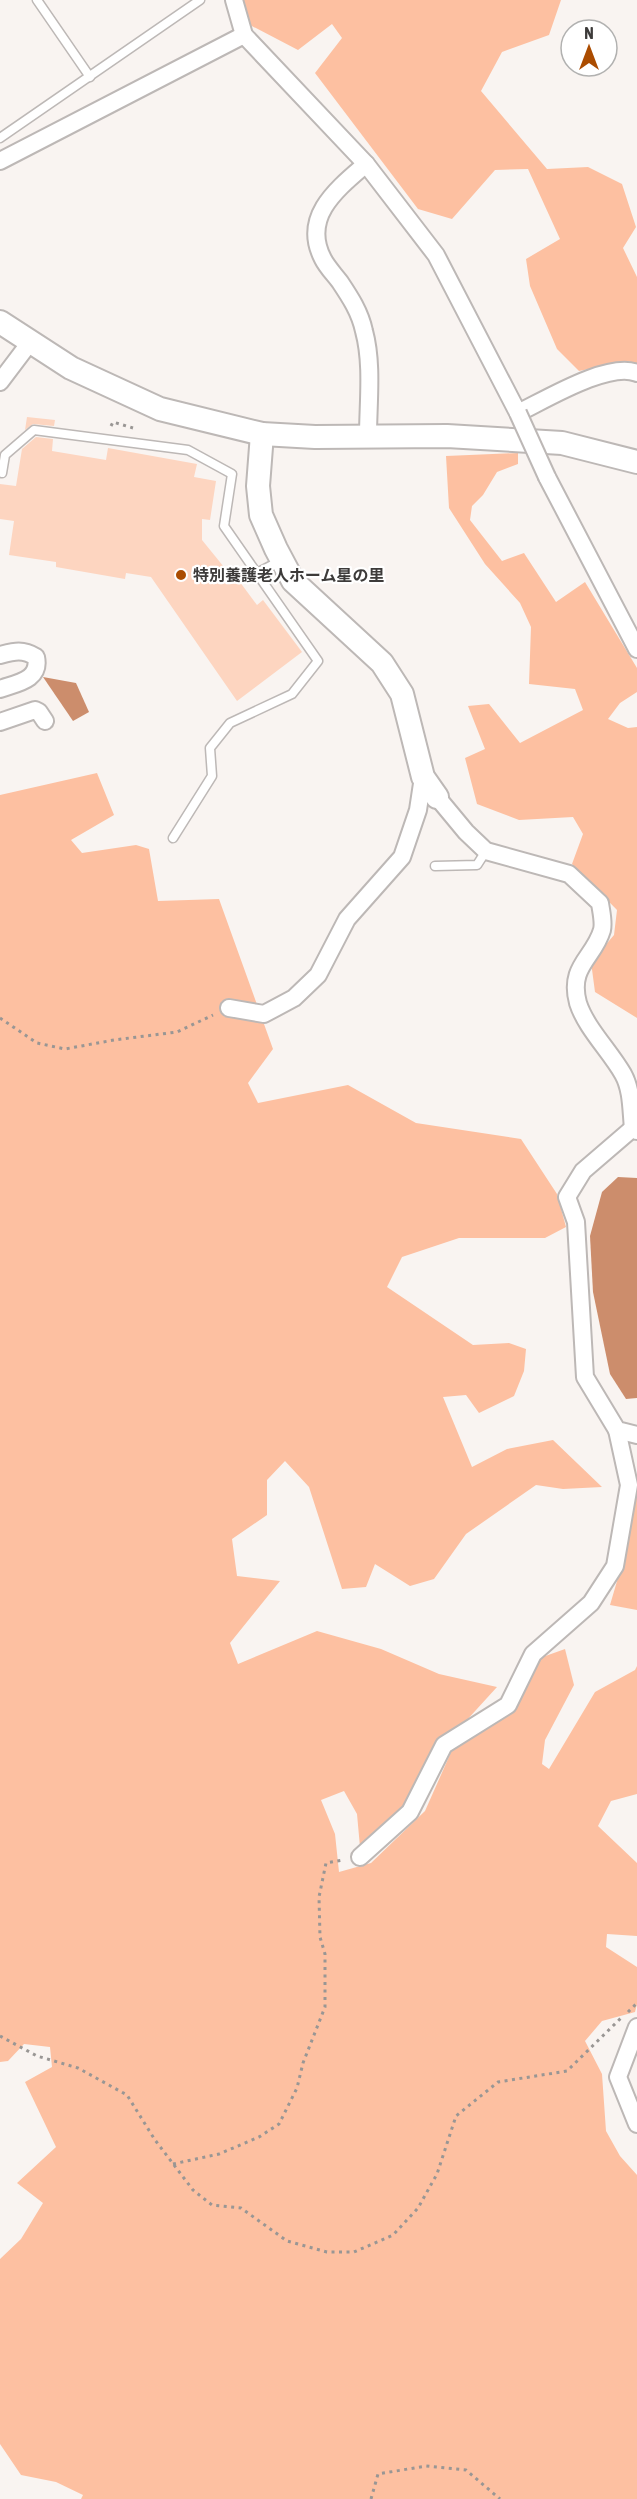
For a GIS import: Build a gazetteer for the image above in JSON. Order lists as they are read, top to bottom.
{
  "places": ["特別養護老人ホーム星の里"],
  "north": "top"
}
